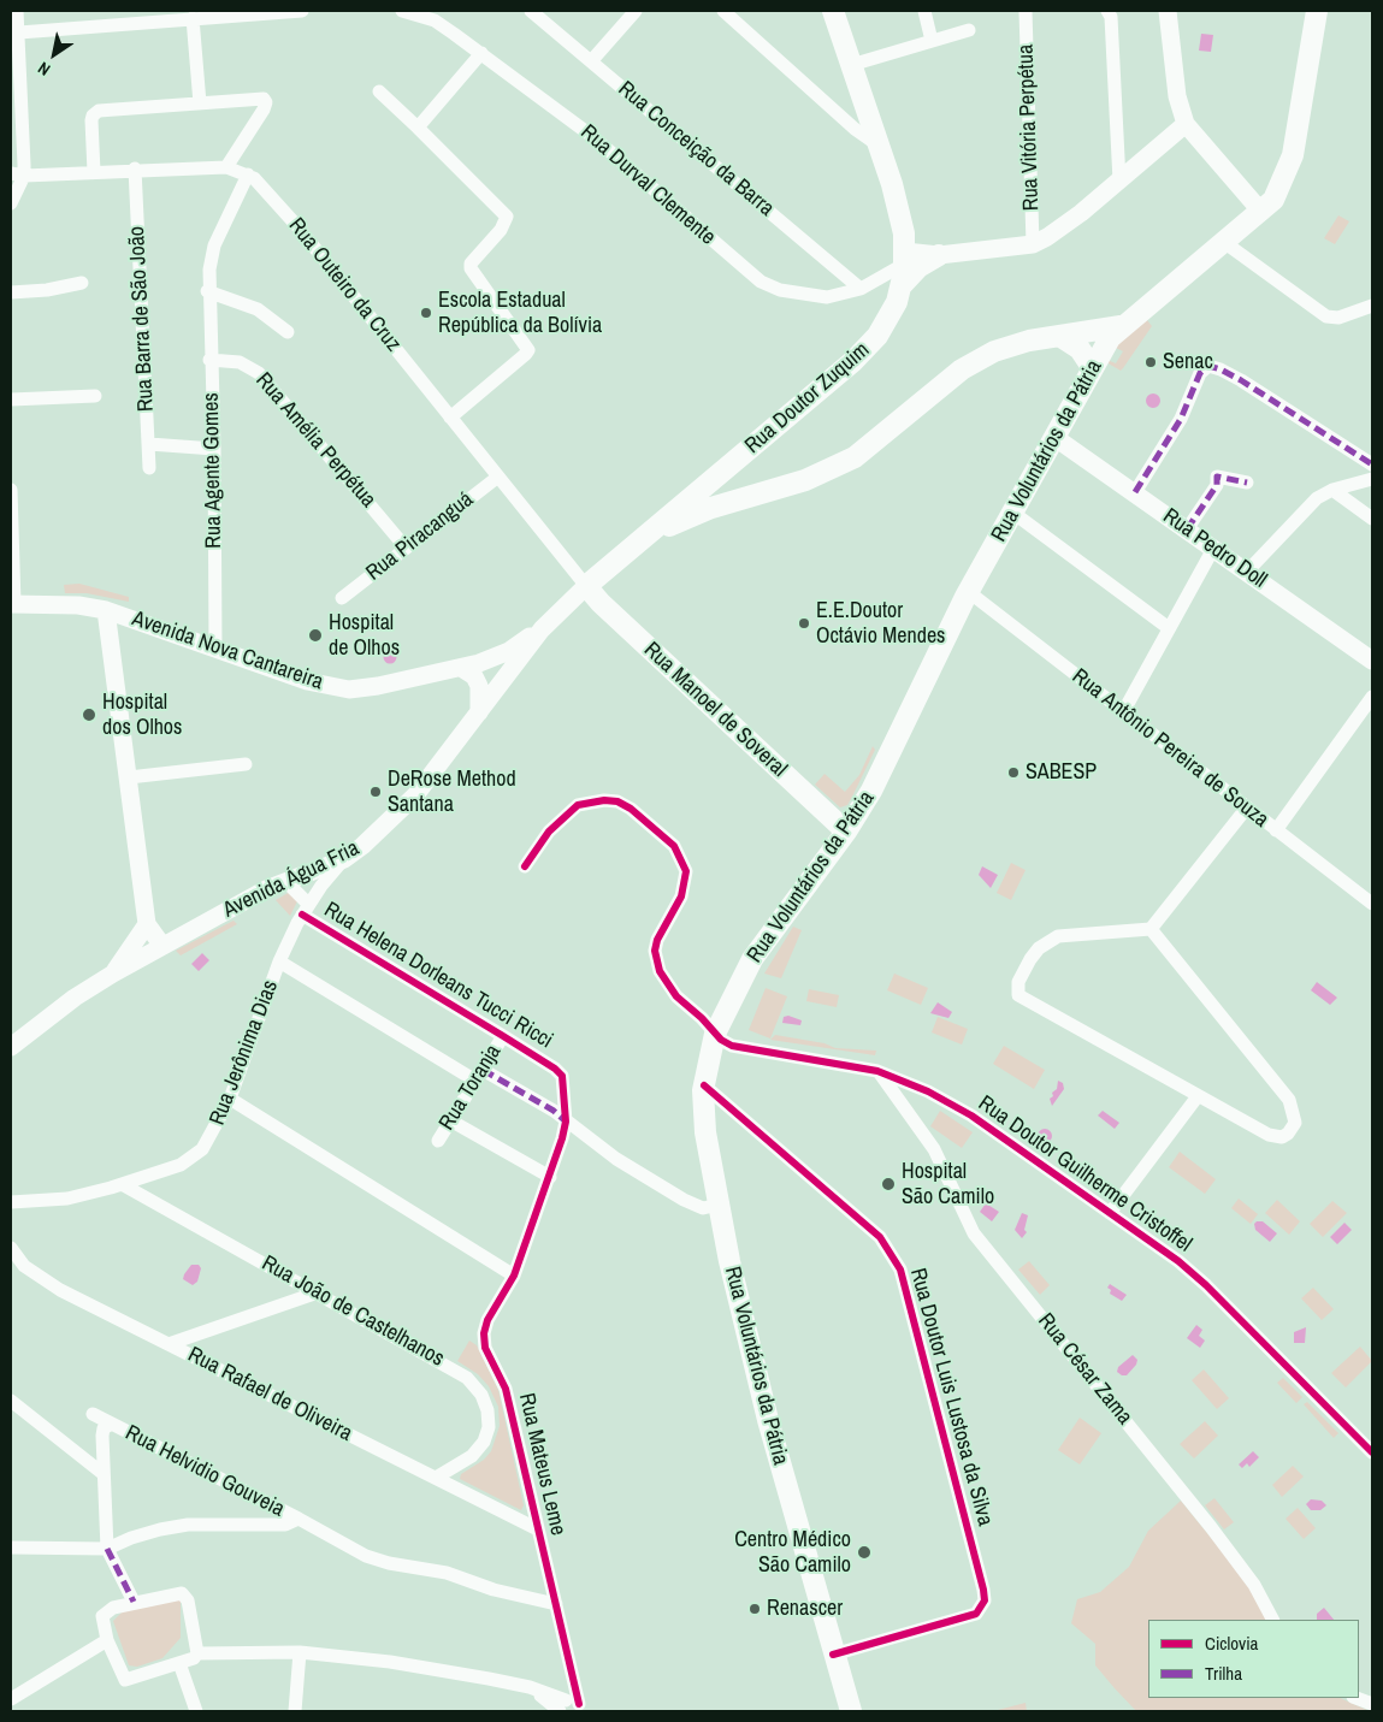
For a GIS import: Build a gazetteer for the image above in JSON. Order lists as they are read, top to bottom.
{
  "streets": {
    "main road": [
      "Rua Doutor Zuquim",
      "Rua Voluntários da Pátria",
      "Rua Pedro Doll",
      "Avenida Nova Cantareira",
      "Rua Manoel de Soveral",
      "Avenida Água Fria"
    ],
    "street": [
      "Rua Vitória Perpétua",
      "Rua Conceição da Barra",
      "Rua Durval Clemente",
      "Rua Outeiro da Cruz",
      "Rua Barra de São João",
      "Rua Amélia Perpétua",
      "Rua Agente Gomes",
      "Rua Piracanguá",
      "Rua Antônio Pereira de Souza",
      "Rua Helena Dorleans Tucci Ricci",
      "Rua Jerônima Dias",
      "Rua Toranja",
      "Rua Doutor Guilherme Cristoffel",
      "Rua João de Castelhanos",
      "Rua César Zama",
      "Rua Rafael de Oliveira",
      "Rua Doutor Luis Lustosa da Silva",
      "Rua Mateus Leme",
      "Rua Helvidio Gouveia"
    ]
  },
  "crossings": [
    ["Rua Conceição da Barra", "Rua Durval Clemente"],
    ["Rua Durval Clemente", "Rua Doutor Zuquim"],
    ["Rua Outeiro da Cruz", "Rua Barra de São João"],
    ["Rua Outeiro da Cruz", "Rua Doutor Zuquim"],
    ["Rua Outeiro da Cruz", "Rua Agente Gomes"],
    ["Rua Outeiro da Cruz", "Rua Piracanguá"],
    ["Rua Outeiro da Cruz", "Rua Manoel de Soveral"],
    ["Rua Doutor Zuquim", "Avenida Nova Cantareira"],
    ["Rua Doutor Zuquim", "Rua Manoel de Soveral"],
    ["Rua Doutor Zuquim", "Avenida Água Fria"],
    ["Rua Amélia Perpétua", "Rua Agente Gomes"],
    ["Rua Amélia Perpétua", "Rua Piracanguá"],
    ["Rua Voluntários da Pátria", "Rua Pedro Doll"],
    ["Rua Voluntários da Pátria", "Rua Manoel de Soveral"],
    ["Rua Voluntários da Pátria", "Rua Antônio Pereira de Souza"],
    ["Rua Voluntários da Pátria", "Rua Doutor Guilherme Cristoffel"],
    ["Rua Voluntários da Pátria", "Rua Doutor Luis Lustosa da Silva"],
    ["Rua Agente Gomes", "Avenida Nova Cantareira"],
    ["Avenida Água Fria", "Rua Jerônima Dias"],
    ["Rua Helena Dorleans Tucci Ricci", "Rua Jerônima Dias"],
    ["Rua Helena Dorleans Tucci Ricci", "Rua Toranja"],
    ["Rua Helena Dorleans Tucci Ricci", "Rua Mateus Leme"],
    ["Rua Jerônima Dias", "Rua João de Castelhanos"],
    ["Rua Doutor Guilherme Cristoffel", "Rua César Zama"],
    ["Rua João de Castelhanos", "Rua Rafael de Oliveira"],
    ["Rua Rafael de Oliveira", "Rua Mateus Leme"],
    ["Rua Mateus Leme", "Rua Helvidio Gouveia"]
  ],
  "places": [
    "Escola Estadual República da Bolívia",
    "Senac",
    "E.E.Doutor Octávio Mendes",
    "Hospital de Olhos",
    "Hospital dos Olhos",
    "SABESP",
    "DeRose Method Santana",
    "Hospital São Camilo",
    "Centro Médico São Camilo",
    "Renascer"
  ],
  "legend": ["Ciclovia", "Trilha"],
  "north": "bottom left"
}
